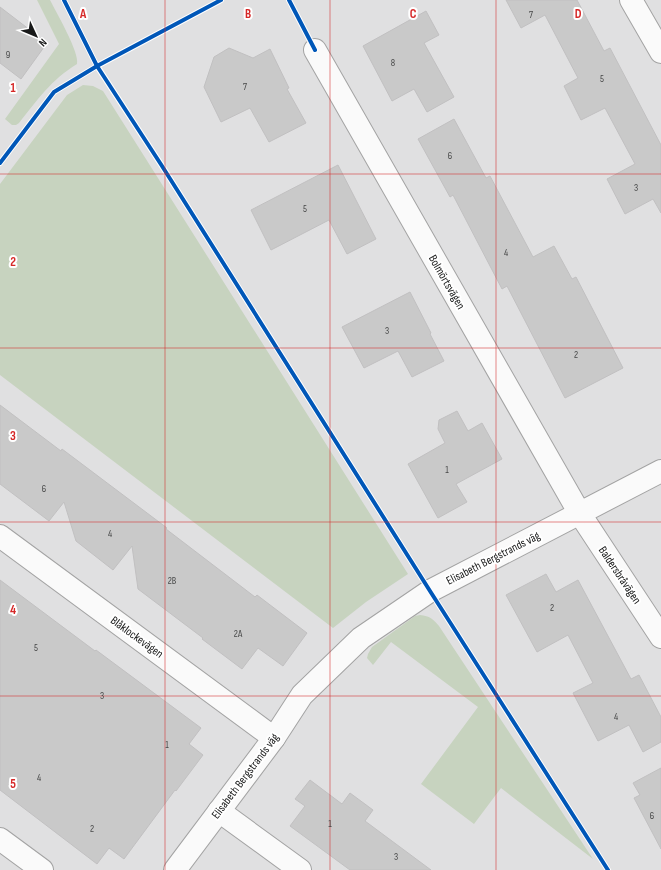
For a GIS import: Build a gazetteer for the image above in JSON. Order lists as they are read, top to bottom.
{
  "streets": {
    "street": [
      "Bolmörtsvägen",
      "Elisabeth Bergstrands väg",
      "Baldersbråvägen",
      "Blåklockevägen"
    ]
  },
  "crossings": [
    ["Bolmörtsvägen", "Elisabeth Bergstrands väg"],
    ["Bolmörtsvägen", "Baldersbråvägen"],
    ["Elisabeth Bergstrands väg", "Baldersbråvägen"],
    ["Elisabeth Bergstrands väg", "Blåklockevägen"]
  ],
  "house_numbers": [
    "7",
    "9",
    "8",
    "5",
    "7",
    "6",
    "3",
    "5",
    "4",
    "3",
    "2",
    "1",
    "6",
    "4",
    "2B",
    "2",
    "2A",
    "5",
    "3",
    "4",
    "1",
    "4",
    "6",
    "1",
    "2",
    "3"
  ],
  "north": "bottom right",
  "grid": {
    "columns": [
      "A",
      "B",
      "C",
      "D"
    ],
    "rows": [
      "1",
      "2",
      "3",
      "4",
      "5"
    ]
  }
}
